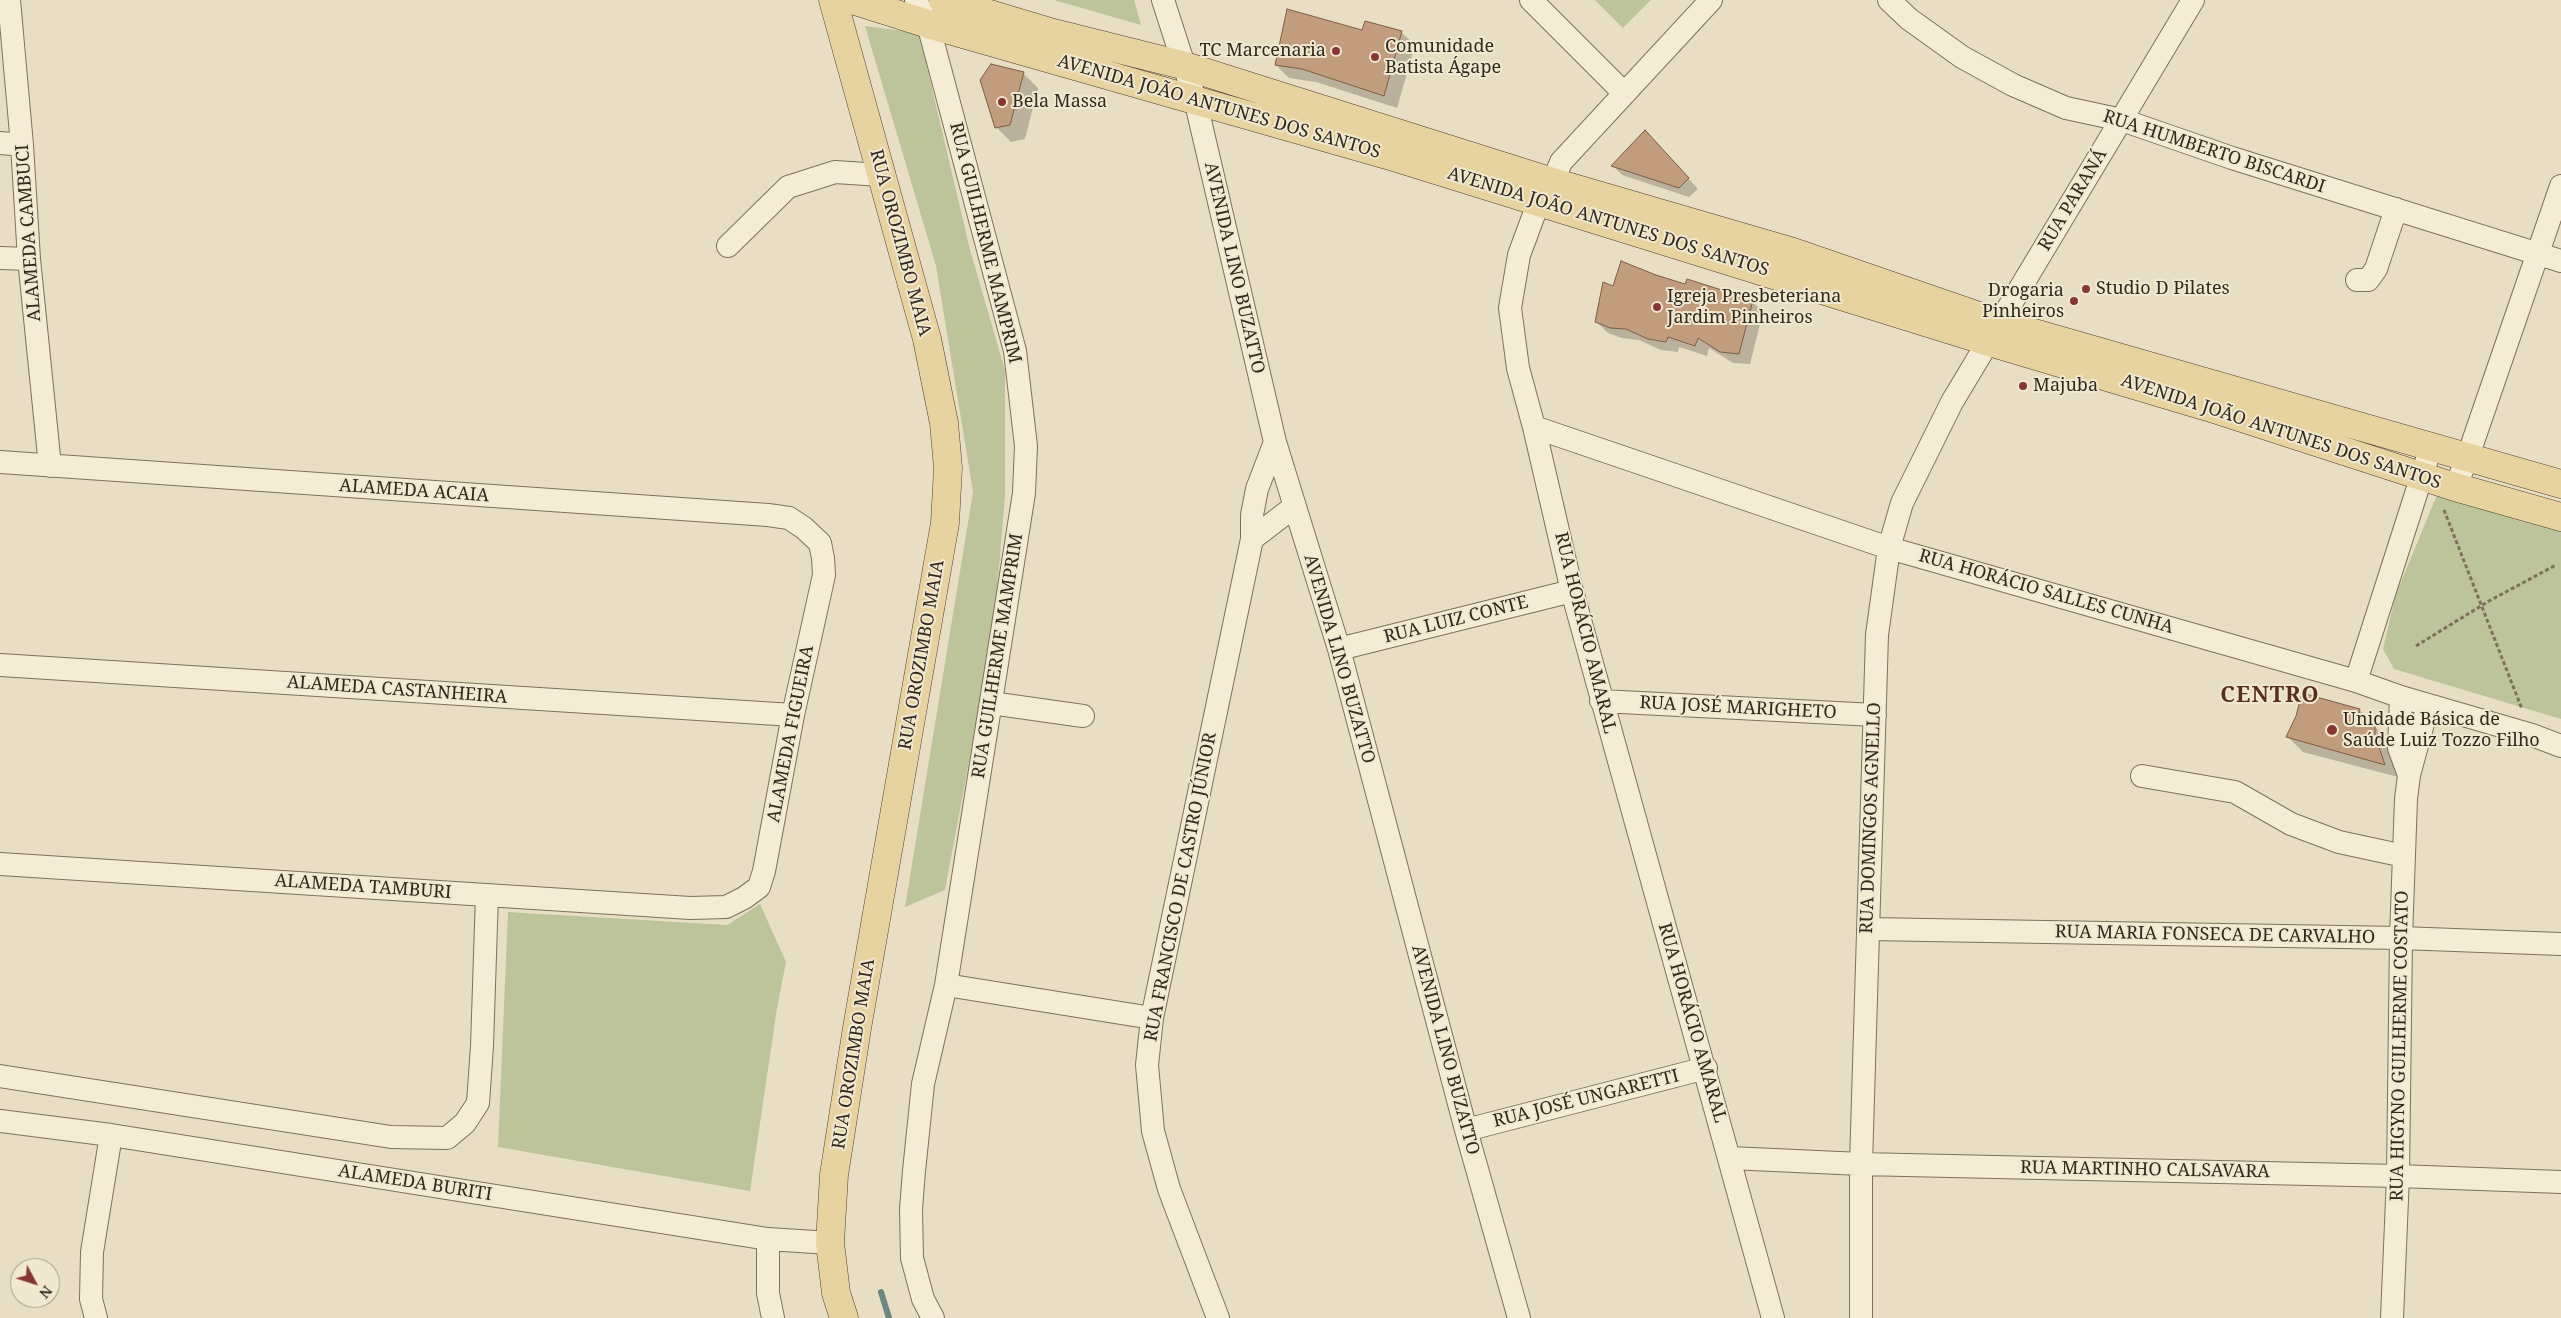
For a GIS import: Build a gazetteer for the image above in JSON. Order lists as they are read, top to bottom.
{
  "streets": {
    "main road": ["AVENIDA JOÃO ANTUNES DOS SANTOS", "RUA OROZIMBO MAIA"],
    "street": [
      "RUA HUMBERTO BISCARDI",
      "RUA PARANÁ",
      "ALAMEDA CAMBUCI",
      "RUA GUILHERME MAMPRIM",
      "AVENIDA LINO BUZATTO",
      "ALAMEDA ACAIA",
      "RUA HORÁCIO SALLES CUNHA",
      "RUA LUIZ CONTE",
      "RUA HORÁCIO AMARAL",
      "ALAMEDA CASTANHEIRA",
      "RUA JOSÉ MARIGHETO",
      "ALAMEDA FIGUEIRA",
      "RUA DOMINGOS AGNELLO",
      "ALAMEDA TAMBURI",
      "RUA FRANCISCO DE CASTRO JÚNIOR",
      "RUA MARIA FONSECA DE CARVALHO",
      "RUA HIGYNO GUILHERME COSTATO",
      "RUA JOSÉ UNGARETTI",
      "RUA MARTINHO CALSAVARA",
      "ALAMEDA BURITI"
    ]
  },
  "crossings": [
    ["AVENIDA JOÃO ANTUNES DOS SANTOS", "RUA PARANÁ"],
    ["AVENIDA JOÃO ANTUNES DOS SANTOS", "RUA GUILHERME MAMPRIM"],
    ["AVENIDA JOÃO ANTUNES DOS SANTOS", "AVENIDA LINO BUZATTO"],
    ["AVENIDA JOÃO ANTUNES DOS SANTOS", "RUA HORÁCIO AMARAL"],
    ["AVENIDA JOÃO ANTUNES DOS SANTOS", "RUA DOMINGOS AGNELLO"],
    ["RUA HUMBERTO BISCARDI", "RUA PARANÁ"],
    ["RUA PARANÁ", "RUA DOMINGOS AGNELLO"],
    ["ALAMEDA CAMBUCI", "ALAMEDA ACAIA"],
    ["RUA OROZIMBO MAIA", "ALAMEDA BURITI"],
    ["AVENIDA LINO BUZATTO", "RUA LUIZ CONTE"],
    ["AVENIDA LINO BUZATTO", "RUA FRANCISCO DE CASTRO JÚNIOR"],
    ["AVENIDA LINO BUZATTO", "RUA JOSÉ UNGARETTI"],
    ["ALAMEDA ACAIA", "ALAMEDA FIGUEIRA"],
    ["RUA HORÁCIO SALLES CUNHA", "RUA HORÁCIO AMARAL"],
    ["RUA HORÁCIO SALLES CUNHA", "RUA DOMINGOS AGNELLO"],
    ["RUA HORÁCIO SALLES CUNHA", "RUA HIGYNO GUILHERME COSTATO"],
    ["RUA LUIZ CONTE", "RUA HORÁCIO AMARAL"],
    ["RUA HORÁCIO AMARAL", "RUA JOSÉ MARIGHETO"],
    ["RUA HORÁCIO AMARAL", "RUA JOSÉ UNGARETTI"],
    ["RUA HORÁCIO AMARAL", "RUA MARTINHO CALSAVARA"],
    ["ALAMEDA CASTANHEIRA", "ALAMEDA FIGUEIRA"],
    ["RUA JOSÉ MARIGHETO", "RUA DOMINGOS AGNELLO"],
    ["ALAMEDA FIGUEIRA", "ALAMEDA TAMBURI"],
    ["RUA DOMINGOS AGNELLO", "RUA MARIA FONSECA DE CARVALHO"],
    ["RUA DOMINGOS AGNELLO", "RUA MARTINHO CALSAVARA"],
    ["RUA MARIA FONSECA DE CARVALHO", "RUA HIGYNO GUILHERME COSTATO"],
    ["RUA HIGYNO GUILHERME COSTATO", "RUA MARTINHO CALSAVARA"]
  ],
  "districts": ["CENTRO"],
  "places": [
    "TC Marcenaria",
    "Comunidade Batista Ágape",
    "Bela Massa",
    "Studio D Pilates",
    "Drogaria Pinheiros",
    "Igreja Presbeteriana Jardim Pinheiros",
    "Majuba",
    "Unidade Básica de Saúde Luiz Tozzo Filho"
  ],
  "north": "bottom right"
}
